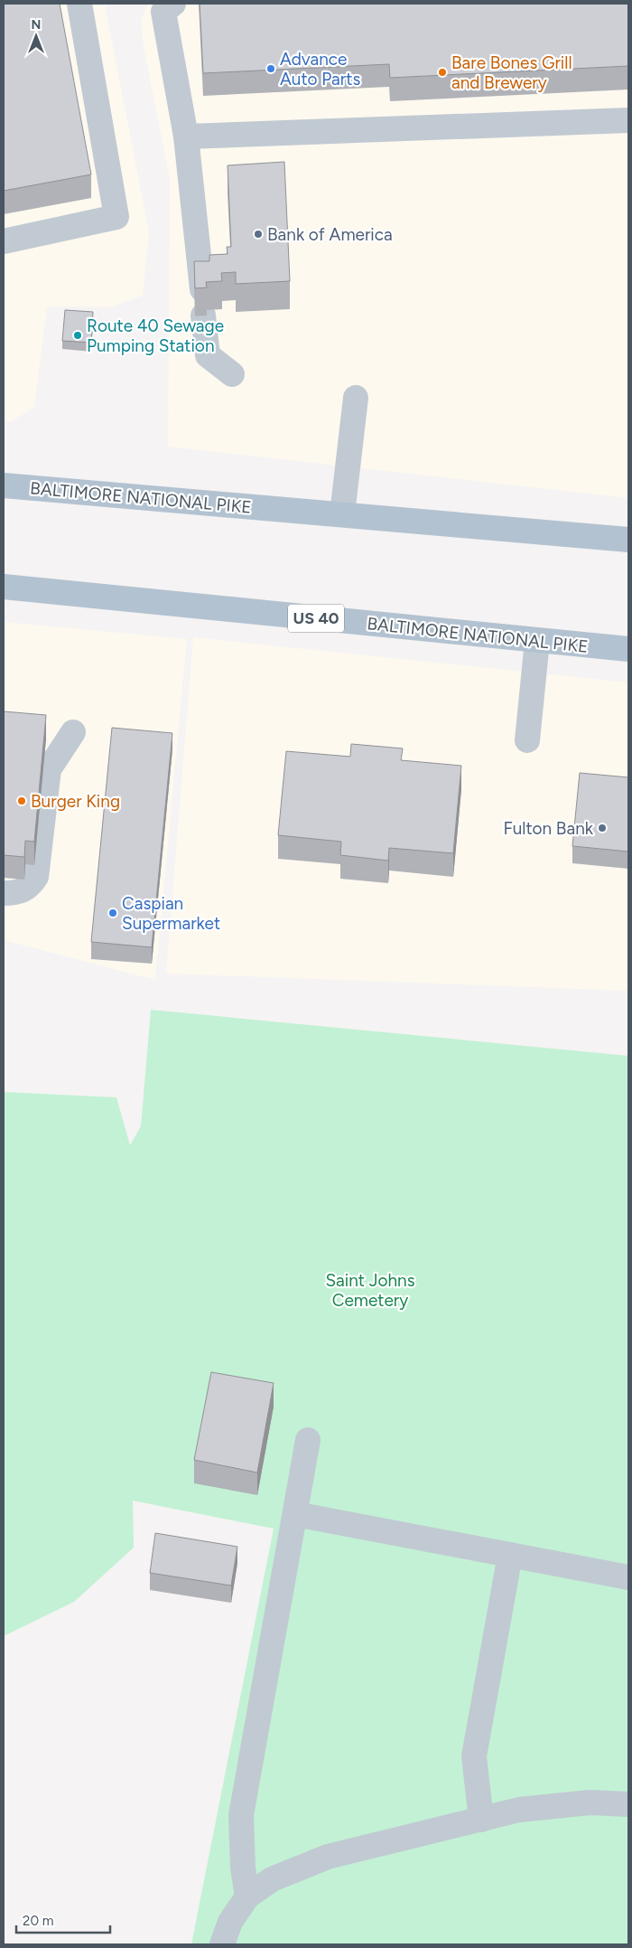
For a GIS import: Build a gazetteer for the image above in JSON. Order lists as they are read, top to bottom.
{
  "streets": {
    "main road": ["BALTIMORE NATIONAL PIKE", "US 40"]
  },
  "parks": ["Saint Johns Cemetery"],
  "places": [
    "Advance Auto Parts",
    "Bare Bones Grill and Brewery",
    "Bank of America",
    "Route 40 Sewage Pumping Station",
    "Burger King",
    "Fulton Bank",
    "Caspian Supermarket"
  ],
  "scale_bar": "20 m",
  "north": "top"
}
